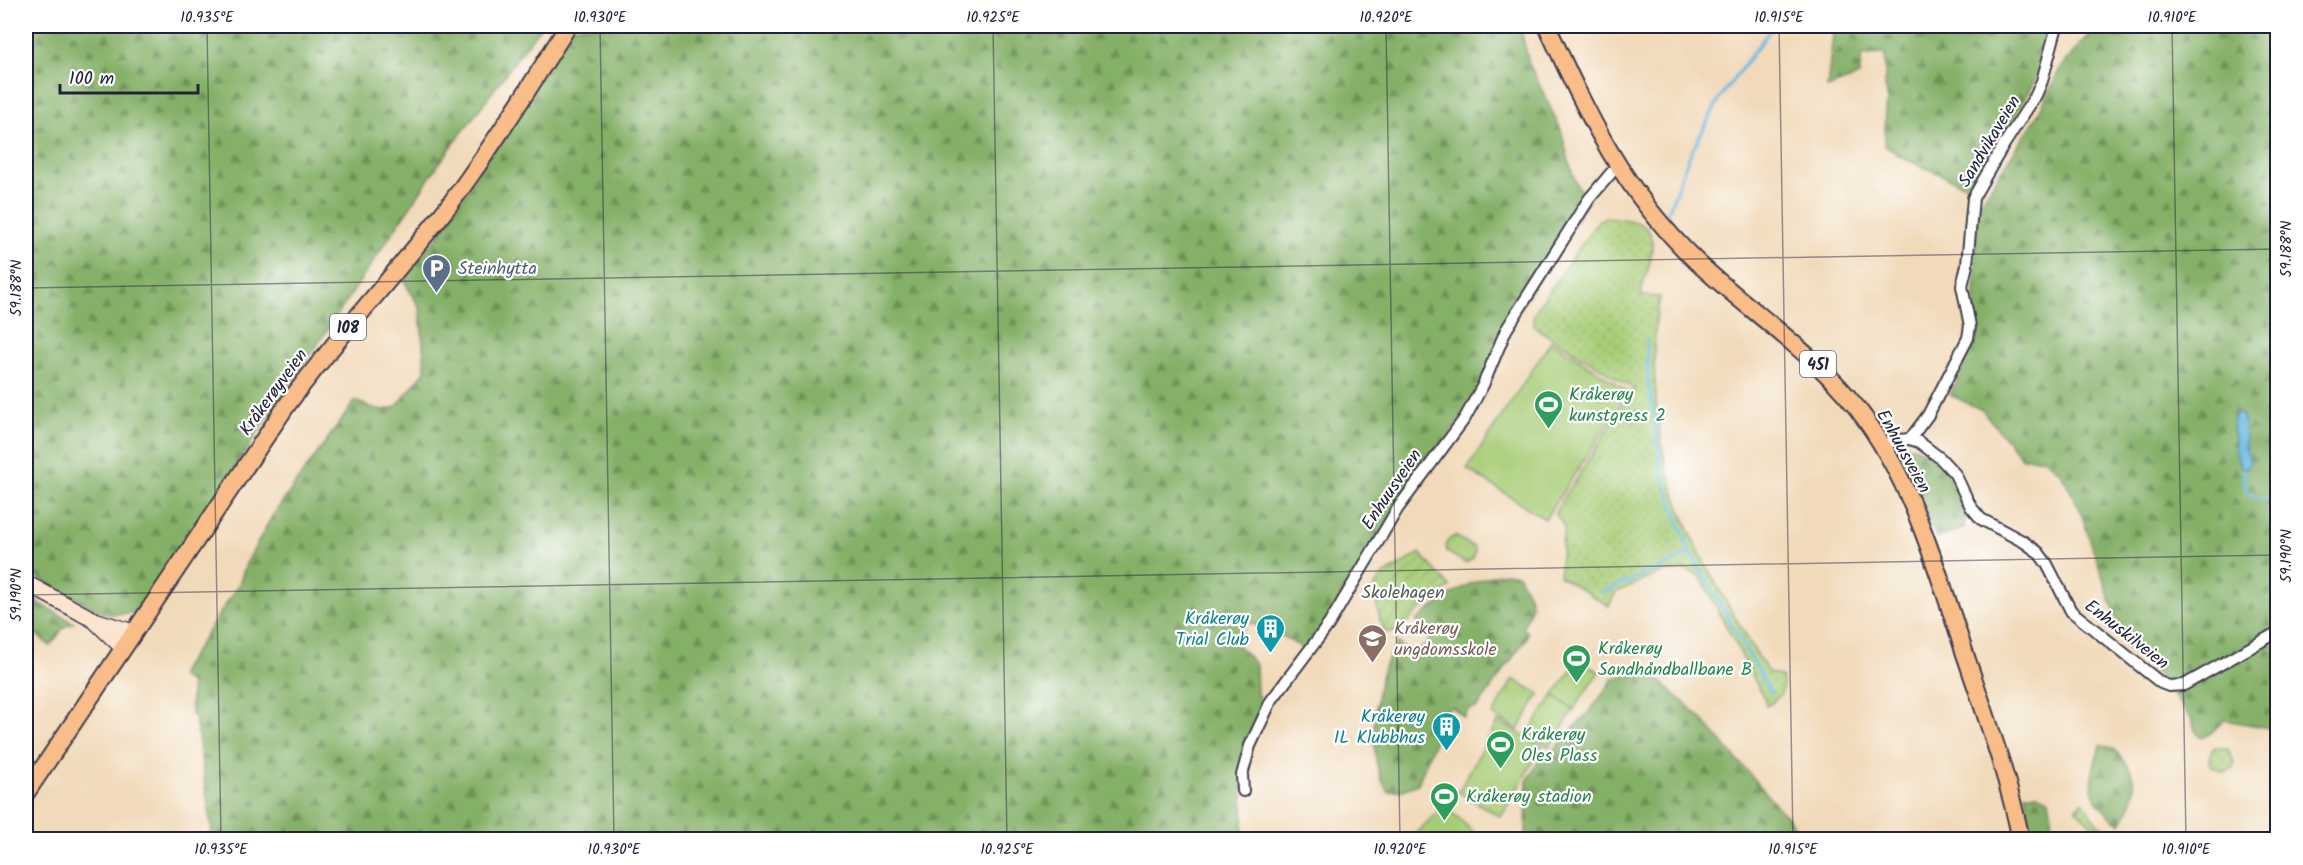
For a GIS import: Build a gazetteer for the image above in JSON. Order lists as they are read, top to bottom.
{
  "streets": {
    "main road": [
      "108",
      "451",
      "Kråkerøyveien",
      "Enhuusveien"
    ],
    "street": ["Sandvikaveien", "Enhuskilveien"]
  },
  "crossings": [
    ["Sandvikaveien", "Enhuskilveien"]
  ],
  "parks": ["Skolehagen"],
  "places": {
    "parking": ["Steinhytta"],
    "sports": [
      "Kråkerøy kunstgress 2",
      "Kråkerøy Sandhåndballbane B",
      "Kråkerøy Oles Plass",
      "Kråkerøy stadion"
    ],
    "building": ["Kråkerøy Trial Club", "Kråkerøy IL Klubbhus"],
    "school or university": ["Kråkerøy ungdomsskole"]
  },
  "scale_bar": "100 m",
  "coordinates": [
    "10.935°E",
    "10.930°E",
    "10.925°E",
    "10.920°E",
    "10.915°E",
    "10.910°E",
    "59.188°N",
    "59.190°N"
  ]
}
